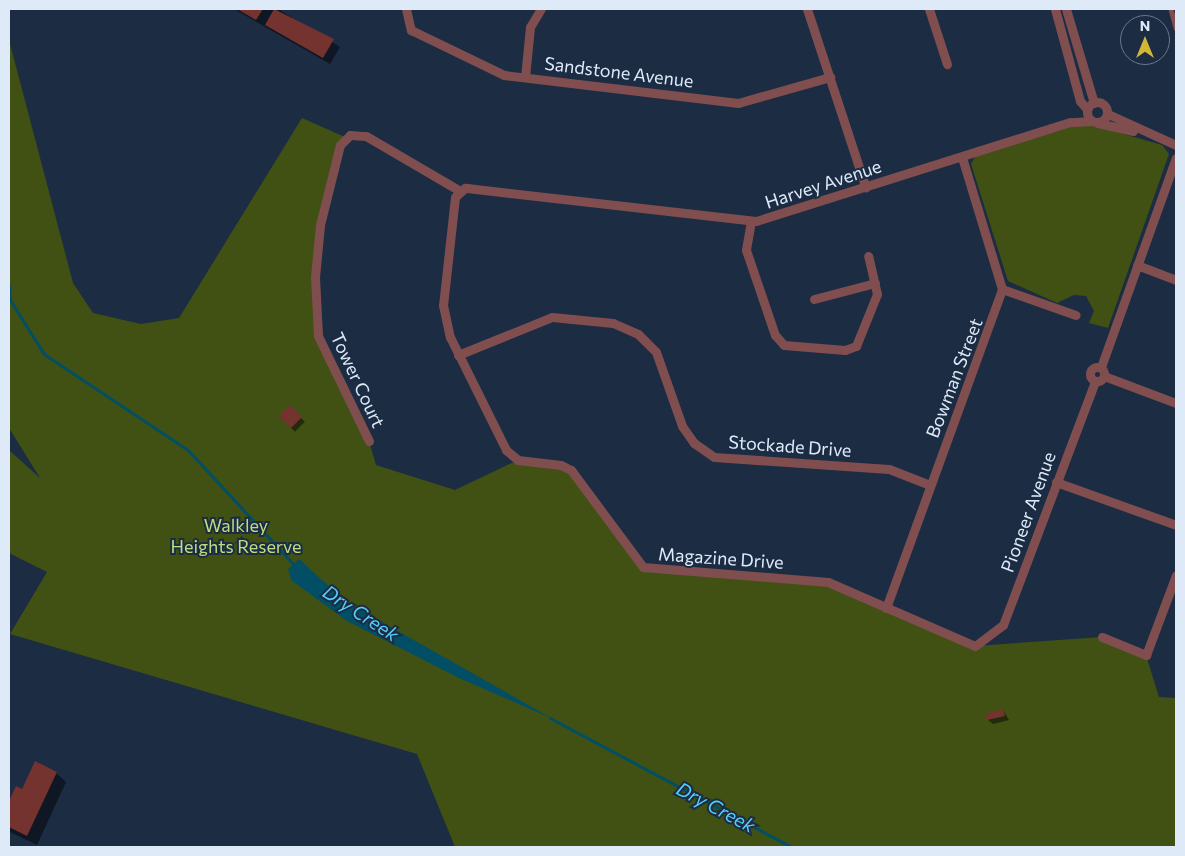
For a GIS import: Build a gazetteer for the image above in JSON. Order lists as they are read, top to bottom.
{
  "streets": {
    "street": [
      "Sandstone Avenue",
      "Harvey Avenue",
      "Bowman Street",
      "Tower Court",
      "Stockade Drive",
      "Pioneer Avenue",
      "Magazine Drive"
    ]
  },
  "crossings": [
    ["Harvey Avenue", "Tower Court"],
    ["Harvey Avenue", "Magazine Drive"],
    ["Bowman Street", "Stockade Drive"],
    ["Bowman Street", "Magazine Drive"],
    ["Tower Court", "Magazine Drive"],
    ["Stockade Drive", "Magazine Drive"],
    ["Pioneer Avenue", "Magazine Drive"]
  ],
  "water": ["Dry Creek"],
  "parks": ["Walkley Heights Reserve"],
  "north": "top"
}
